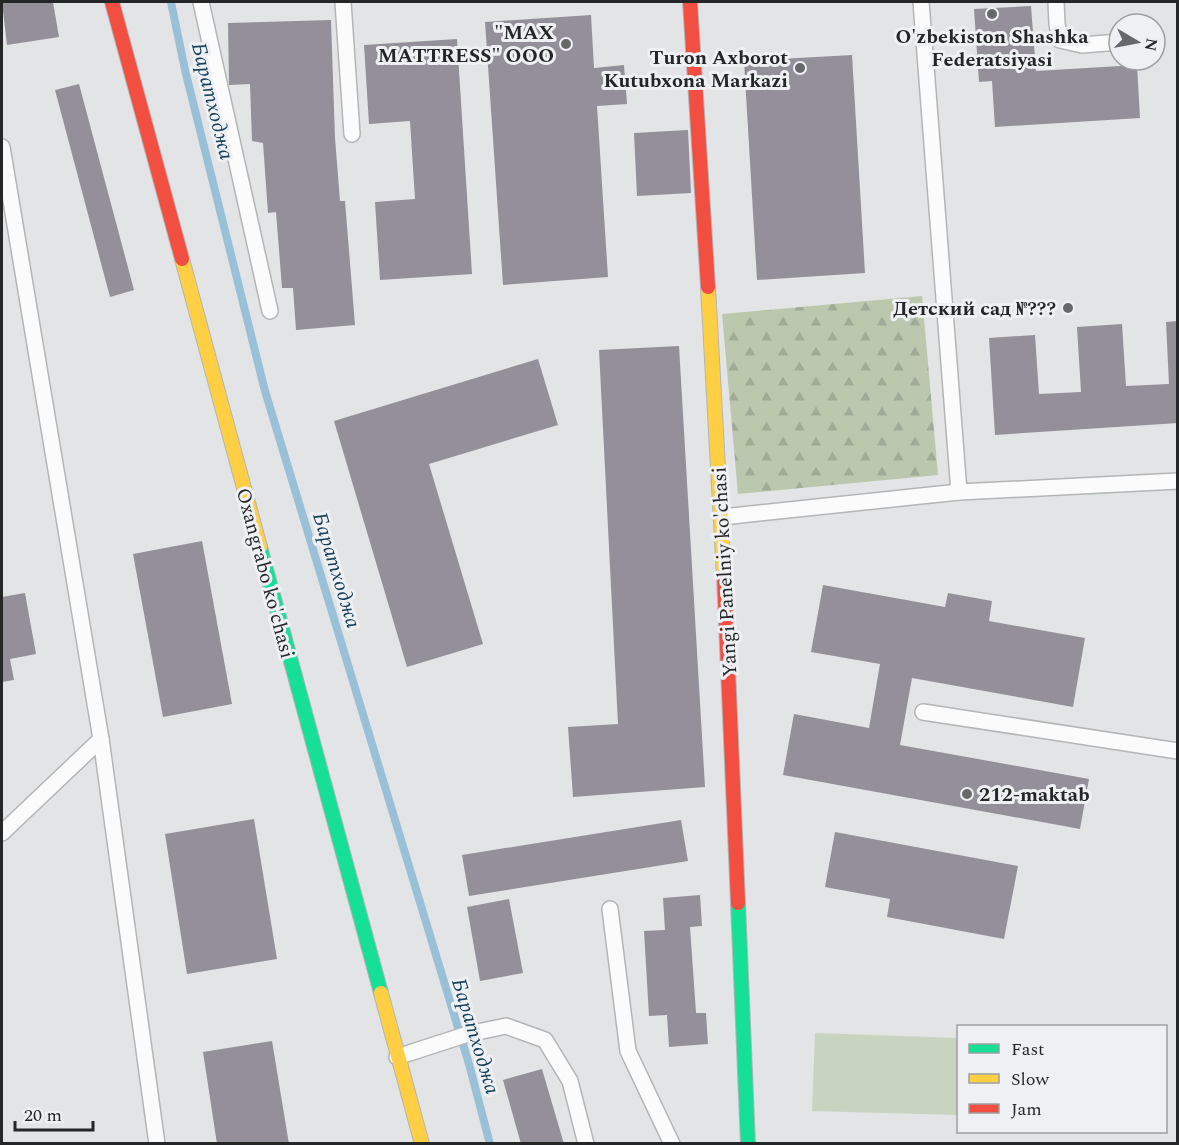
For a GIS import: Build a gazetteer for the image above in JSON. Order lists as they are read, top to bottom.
{
  "streets": {
    "street": ["Yangi Panelniy ko'chasi", "Oxangrabo ko'chasi"]
  },
  "water": ["Баратходжа"],
  "places": [
    "O'zbekiston Shashka Federatsiyasi",
    "\"MAX MATTRESS\" ООО",
    "Turon Axborot Kutubxona Markazi",
    "Детский сад №???",
    "212-maktab"
  ],
  "legend": ["Fast", "Slow", "Jam"],
  "scale_bar": "20 m",
  "north": "right"
}
